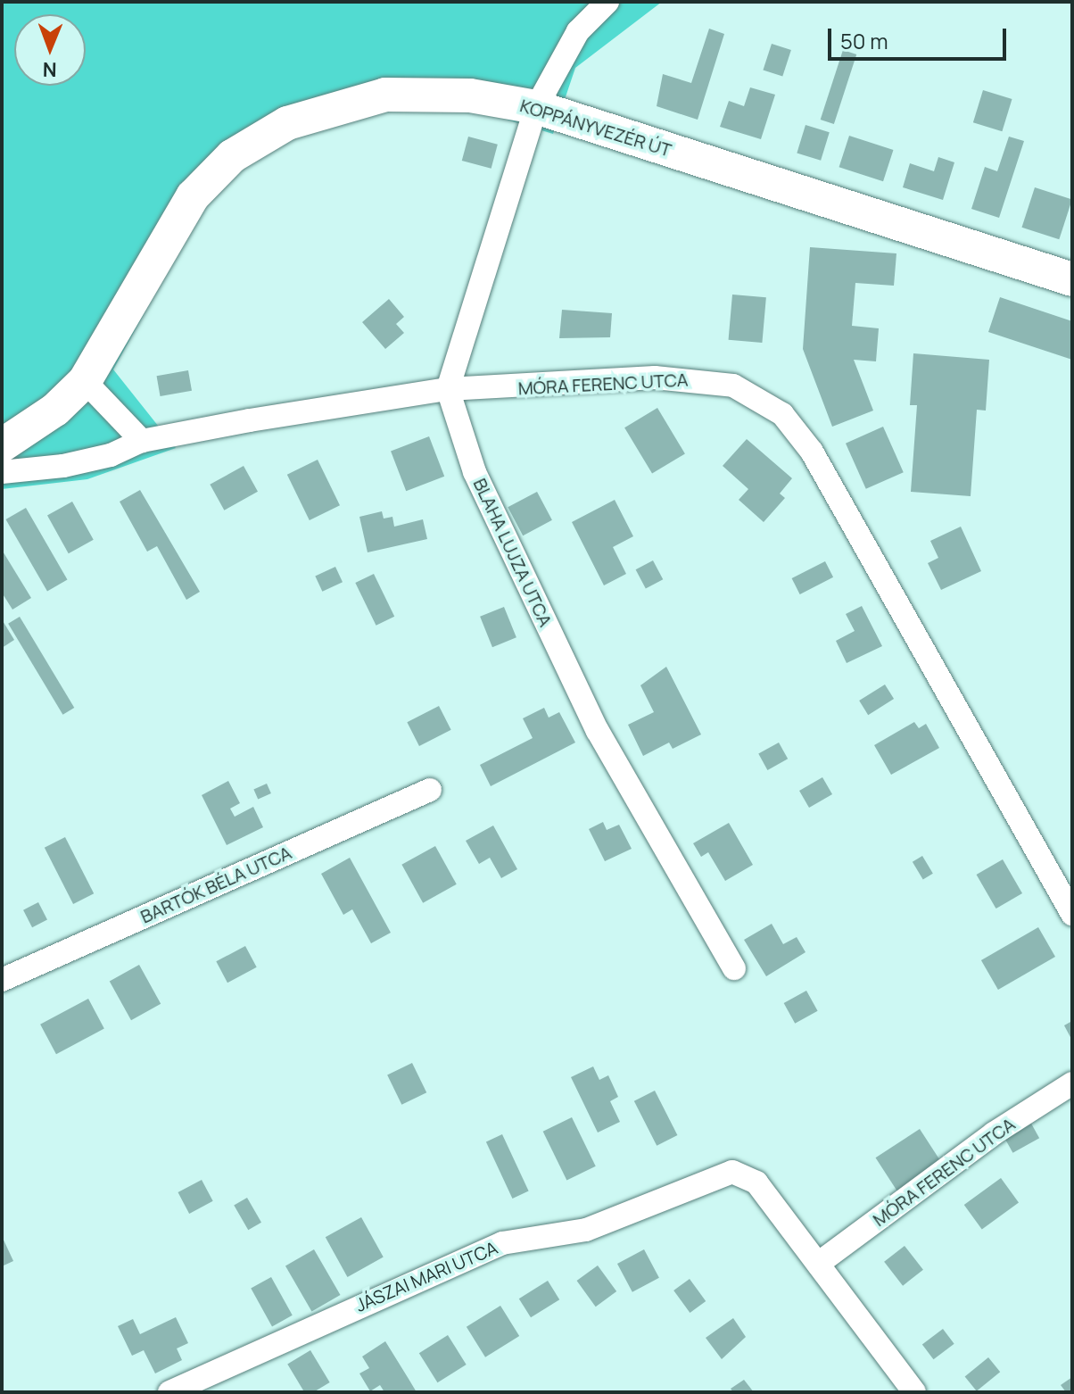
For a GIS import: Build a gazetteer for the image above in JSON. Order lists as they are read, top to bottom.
{
  "streets": {
    "street": [
      "KOPPÁNYVEZÉR ÚT",
      "MÓRA FERENC UTCA",
      "BLAHA LUJZA UTCA",
      "BARTÓK BÉLA UTCA",
      "JÁSZAI MARI UTCA"
    ]
  },
  "crossings": [
    ["MÓRA FERENC UTCA", "BLAHA LUJZA UTCA"],
    ["MÓRA FERENC UTCA", "JÁSZAI MARI UTCA"]
  ],
  "scale_bar": "50 m",
  "north": "bottom"
}
